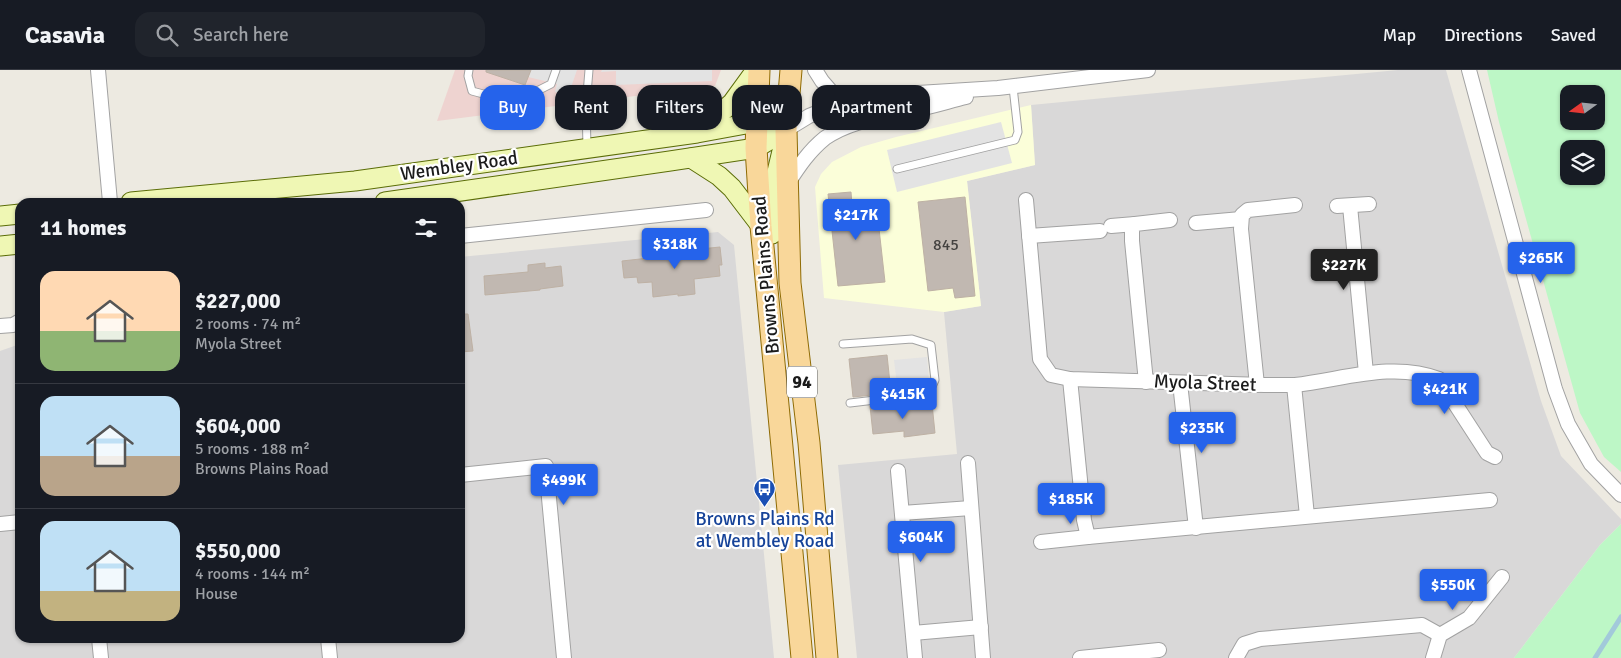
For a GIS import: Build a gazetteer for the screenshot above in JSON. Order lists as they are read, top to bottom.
{
  "streets": {
    "main road": ["Wembley Road", "Browns Plains Road", "94"],
    "street": ["Myola Street"]
  },
  "crossings": [
    ["Wembley Road", "Browns Plains Road"]
  ],
  "places": {
    "bus stop": ["Browns Plains Rd at Wembley Road"]
  },
  "house_numbers": ["845"],
  "north": "left",
  "page": {
    "header": "Casavia",
    "search": "Search here",
    "nav": ["Map", "Directions", "Saved"],
    "chip": [
      "Buy",
      "Rent",
      "Filters",
      "New",
      "Apartment"
    ],
    "heading": "11 homes",
    "price": [
      "$217K",
      "$318K",
      "$265K",
      "$227K",
      "$421K",
      "$415K",
      "$235K",
      "$499K",
      "$185K",
      "$604K",
      "$550K"
    ],
    "list": [
      {
        "name": "$227,000",
        "note": "2 rooms · 74 m² · Myola Street"
      },
      {
        "name": "$604,000",
        "note": "5 rooms · 188 m² · Browns Plains Road"
      },
      {
        "name": "$550,000",
        "note": "4 rooms · 144 m² · House"
      }
    ]
  }
}
